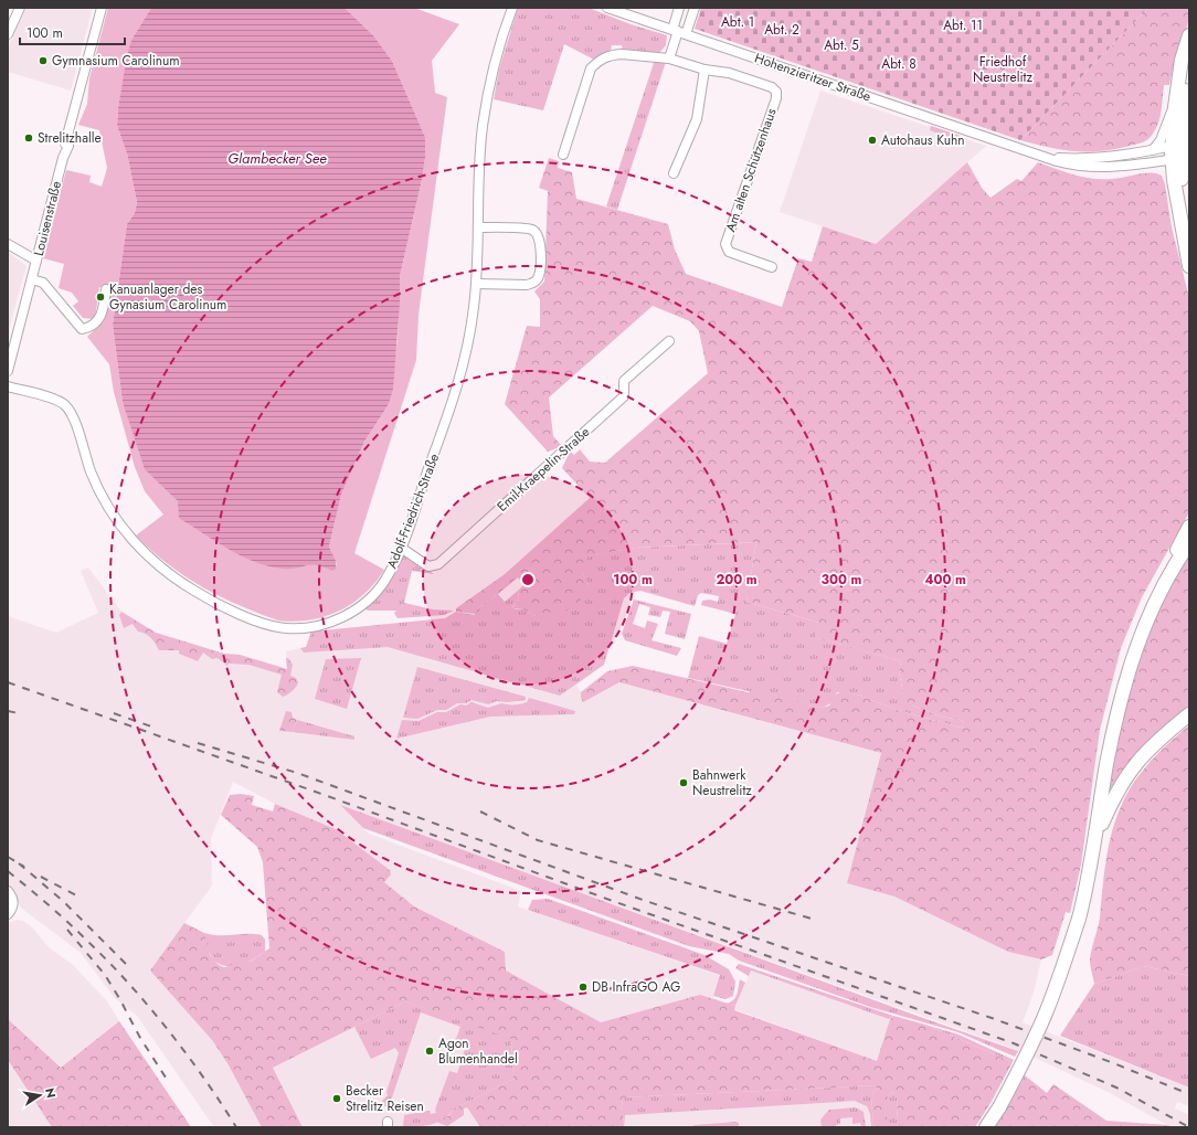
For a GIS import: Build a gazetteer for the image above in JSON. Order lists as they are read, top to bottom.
{
  "streets": {
    "street": [
      "Hohenzieritzer Straße",
      "Am alten Schützenhaus",
      "Louisenstraße",
      "Emil-Kraepelin-Straße",
      "Adolf-Friedrich-Straße"
    ]
  },
  "crossings": [
    ["Emil-Kraepelin-Straße", "Adolf-Friedrich-Straße"]
  ],
  "water": ["Glambecker See"],
  "parks": [
    "Abt. 1",
    "Abt. 11",
    "Abt. 2",
    "Abt. 5",
    "Friedhof Neustrelitz",
    "Abt. 8"
  ],
  "places": [
    "Gymnasium Carolinum",
    "Strelitzhalle",
    "Autohaus Kuhn",
    "Kanuanlager des Gynasium Carolinum",
    "Bahnwerk Neustrelitz",
    "DB InfraGO AG",
    "Agon Blumenhandel",
    "Becker Strelitz Reisen"
  ],
  "scale_bar": "100 m",
  "north": "right",
  "rings": [
    "100 m",
    "200 m",
    "300 m",
    "400 m"
  ]
}
